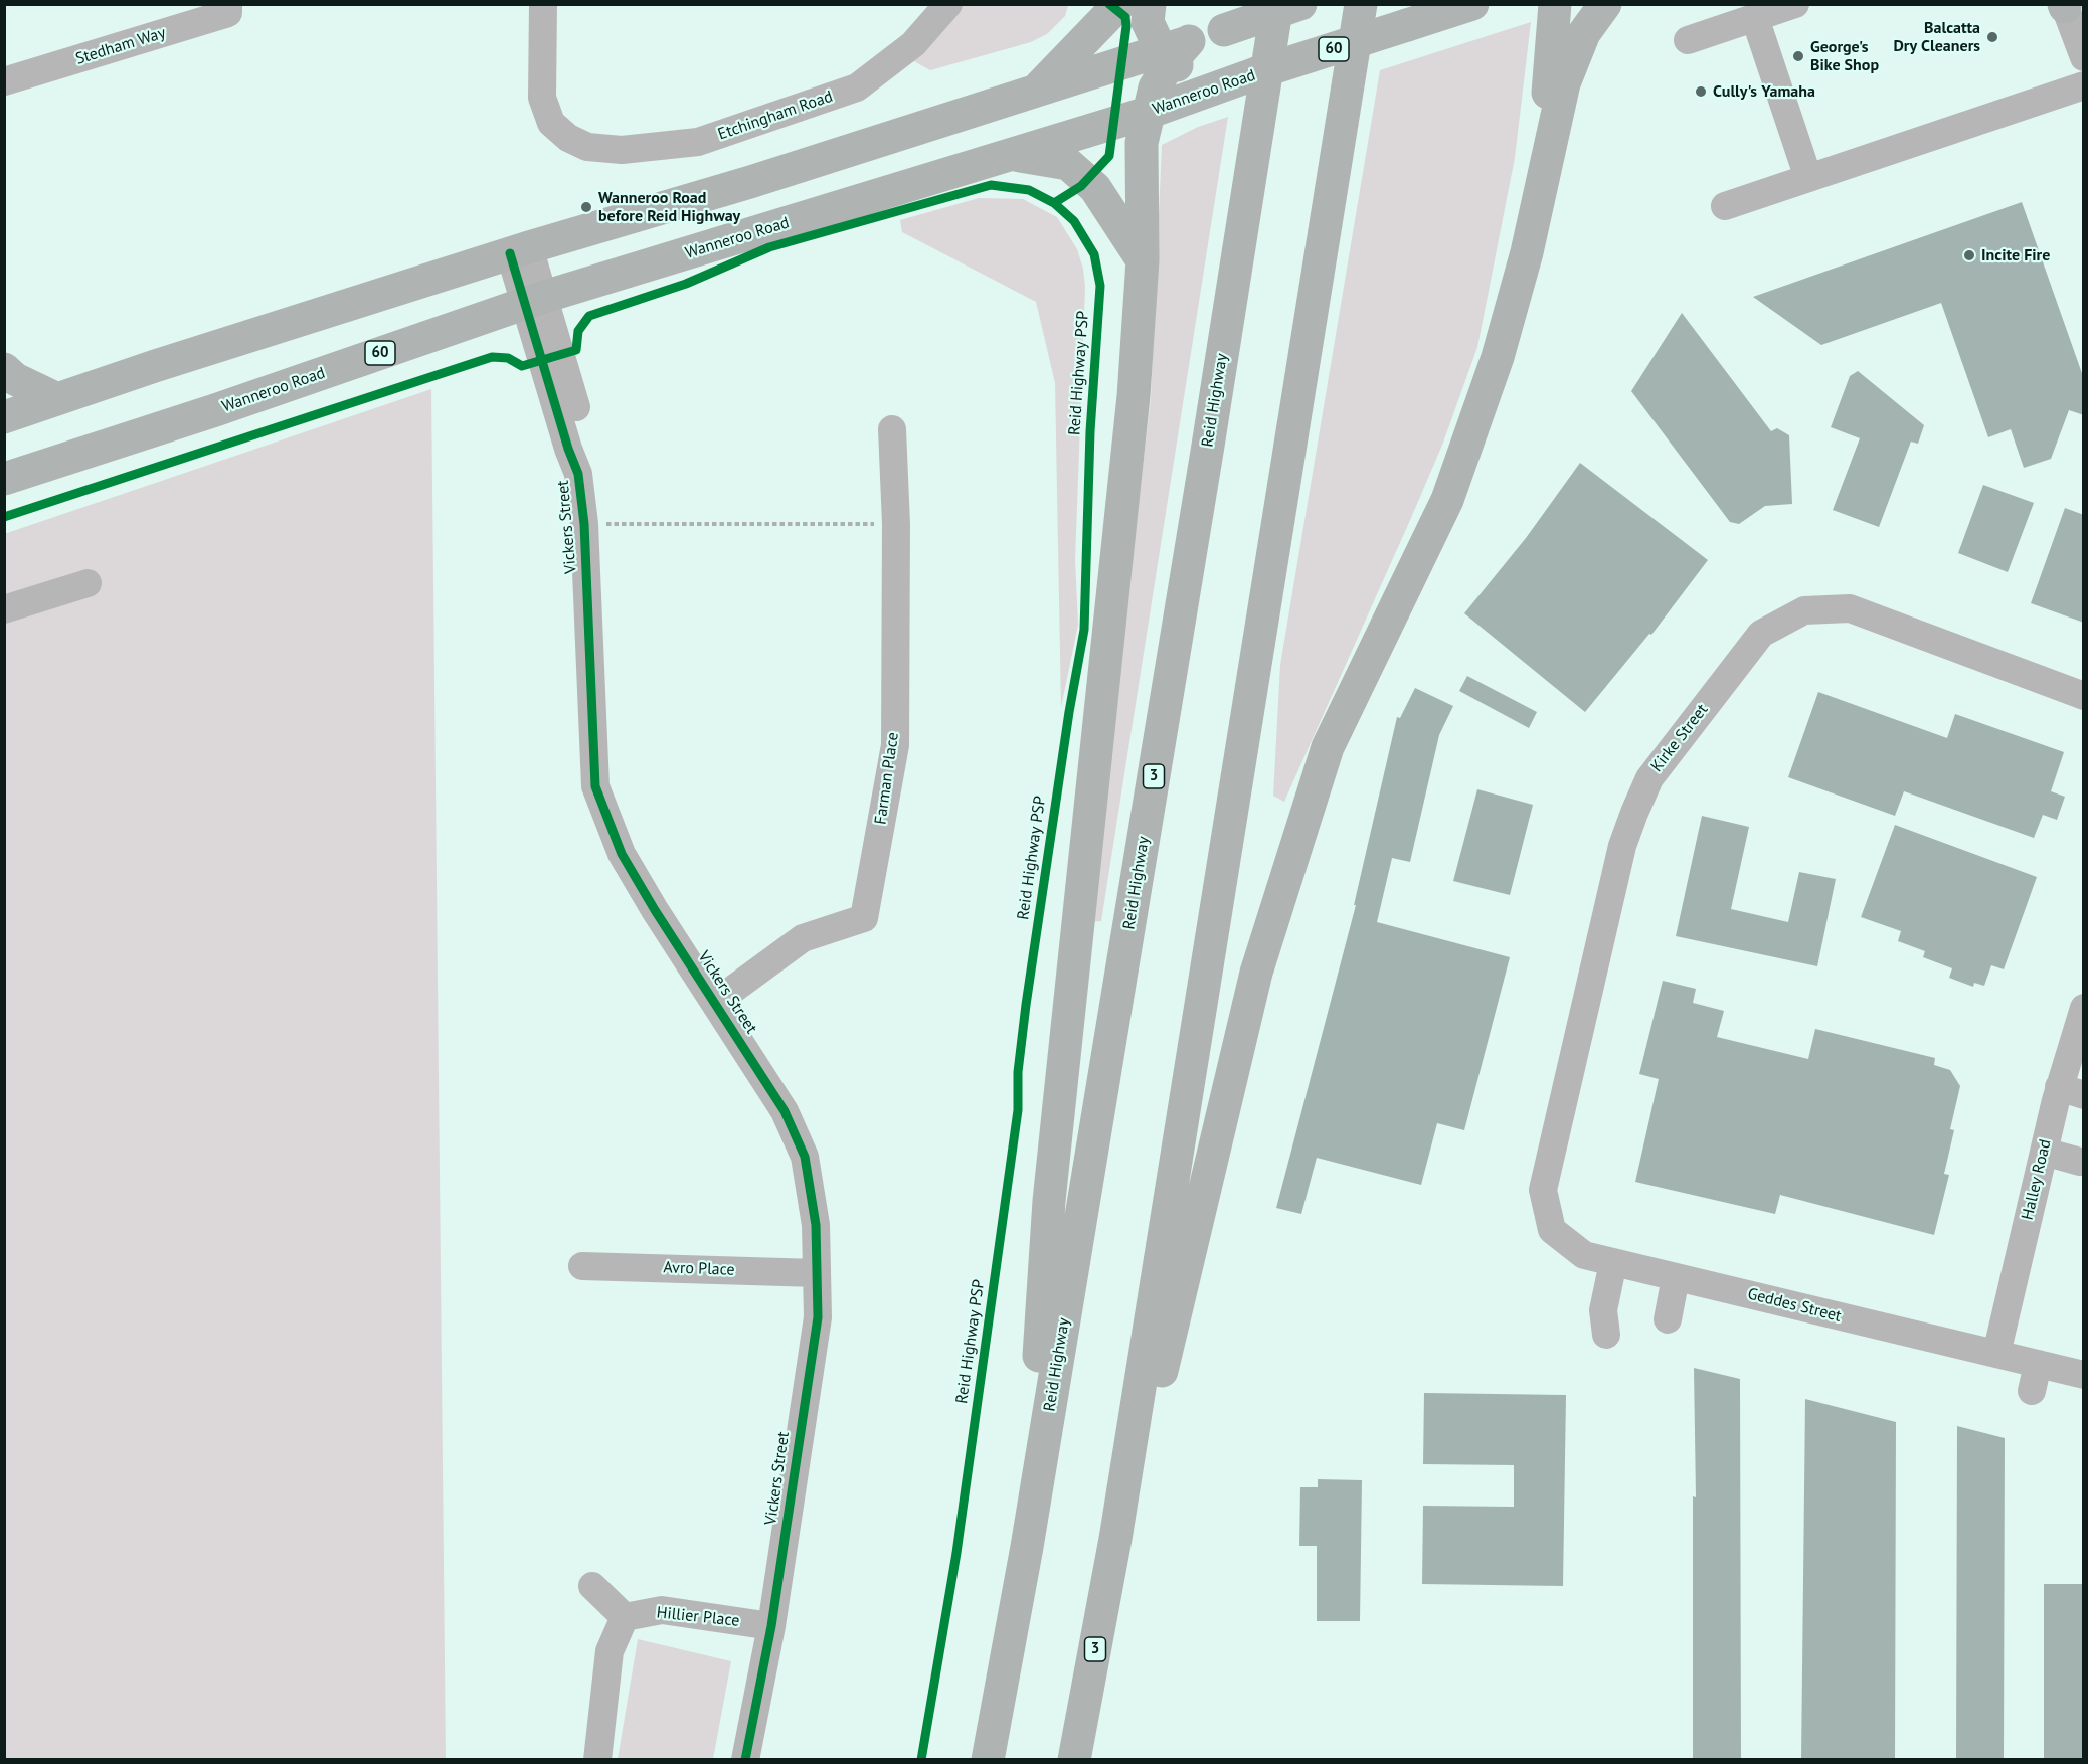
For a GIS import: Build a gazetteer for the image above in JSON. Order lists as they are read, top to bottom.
{
  "streets": {
    "highway": [
      "60",
      "Wanneroo Road",
      "Reid Highway",
      "3"
    ],
    "street": [
      "Stedham Way",
      "Etchingham Road",
      "Vickers Street",
      "Kirke Street",
      "Farman Place",
      "Halley Road",
      "Avro Place",
      "Geddes Street",
      "Hillier Place"
    ],
    "cycle path": ["Reid Highway PSP"]
  },
  "crossings": [
    ["Wanneroo Road", "Vickers Street"],
    ["Vickers Street", "Farman Place"],
    ["Vickers Street", "Avro Place"],
    ["Vickers Street", "Hillier Place"],
    ["Kirke Street", "Geddes Street"],
    ["Halley Road", "Geddes Street"]
  ],
  "places": [
    "Balcatta Dry Cleaners",
    "George's Bike Shop",
    "Cully's Yamaha",
    "Wanneroo Road before Reid Highway",
    "Incite Fire"
  ]
}
